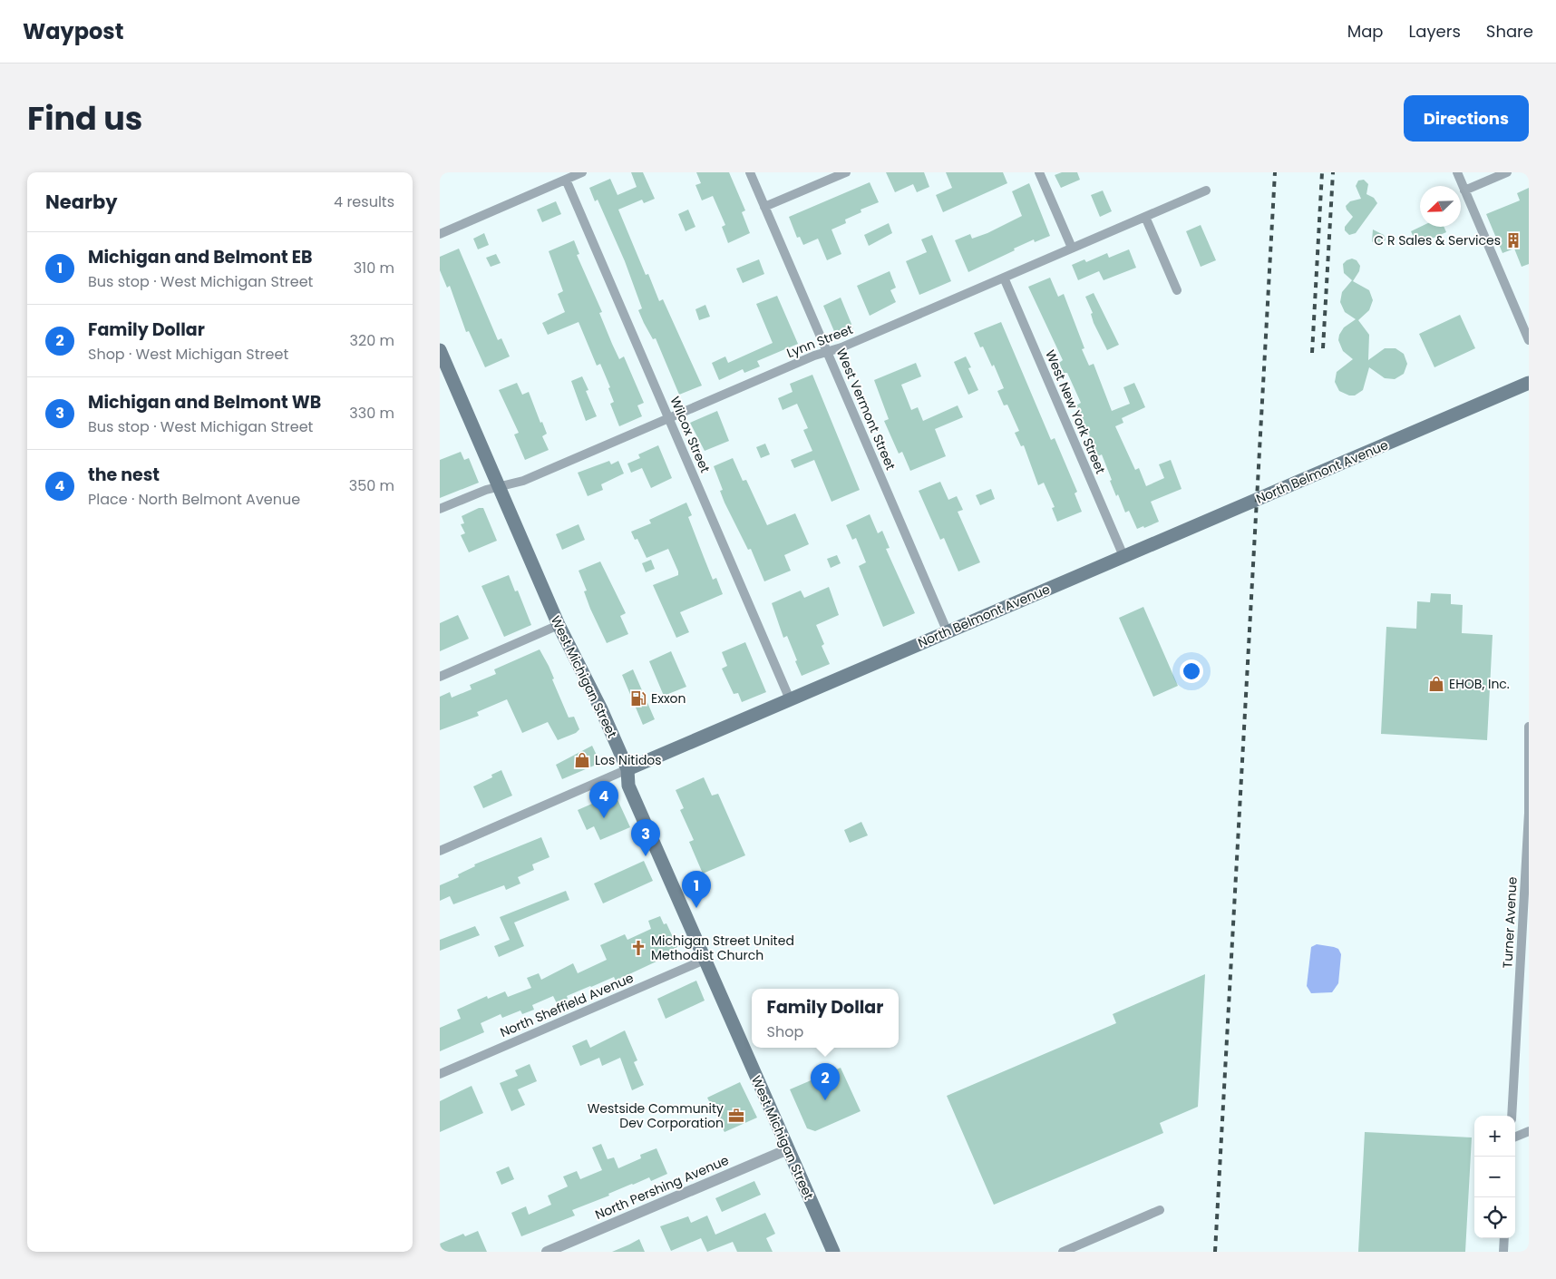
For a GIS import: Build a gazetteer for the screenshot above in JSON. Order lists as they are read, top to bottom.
{
  "streets": {
    "main road": ["North Belmont Avenue", "West Michigan Street"],
    "street": [
      "Lynn Street",
      "West Vermont Street",
      "West New York Street",
      "Wilcox Street",
      "Turner Avenue",
      "North Sheffield Avenue",
      "North Pershing Avenue"
    ]
  },
  "crossings": [
    ["Lynn Street", "West Vermont Street"],
    ["Lynn Street", "West New York Street"],
    ["Lynn Street", "Wilcox Street"],
    ["Lynn Street", "West Michigan Street"],
    ["West Vermont Street", "North Belmont Avenue"],
    ["West New York Street", "North Belmont Avenue"],
    ["Wilcox Street", "North Belmont Avenue"],
    ["North Belmont Avenue", "West Michigan Street"],
    ["West Michigan Street", "North Sheffield Avenue"],
    ["West Michigan Street", "North Pershing Avenue"]
  ],
  "places": {
    "building": ["C R Sales & Services"],
    "shop": ["EHOB, Inc.", "Los Nitidos"],
    "fuel station": ["Exxon"],
    "church": ["Michigan Street United Methodist Church"],
    "office": ["Westside Community Dev Corporation"]
  },
  "north": "bottom left",
  "page": {
    "header": "Waypost",
    "nav": ["Map", "Layers", "Share"],
    "title": "Find us",
    "buttons": "Directions",
    "heading": ["Nearby", "4 results"],
    "list": [
      {
        "mark": "1",
        "name": "Michigan and Belmont EB",
        "note": "Bus stop · West Michigan Street",
        "value": "310 m"
      },
      {
        "mark": "2",
        "name": "Family Dollar",
        "note": "Shop · West Michigan Street",
        "value": "320 m"
      },
      {
        "mark": "3",
        "name": "Michigan and Belmont WB",
        "note": "Bus stop · West Michigan Street",
        "value": "330 m"
      },
      {
        "mark": "4",
        "name": "the nest",
        "note": "Place · North Belmont Avenue",
        "value": "350 m"
      }
    ],
    "pins": [
      "4",
      "3",
      "1",
      "2"
    ],
    "popup": ["Family Dollar", "Shop"],
    "map_buttons": ["+", "−"]
  }
}
